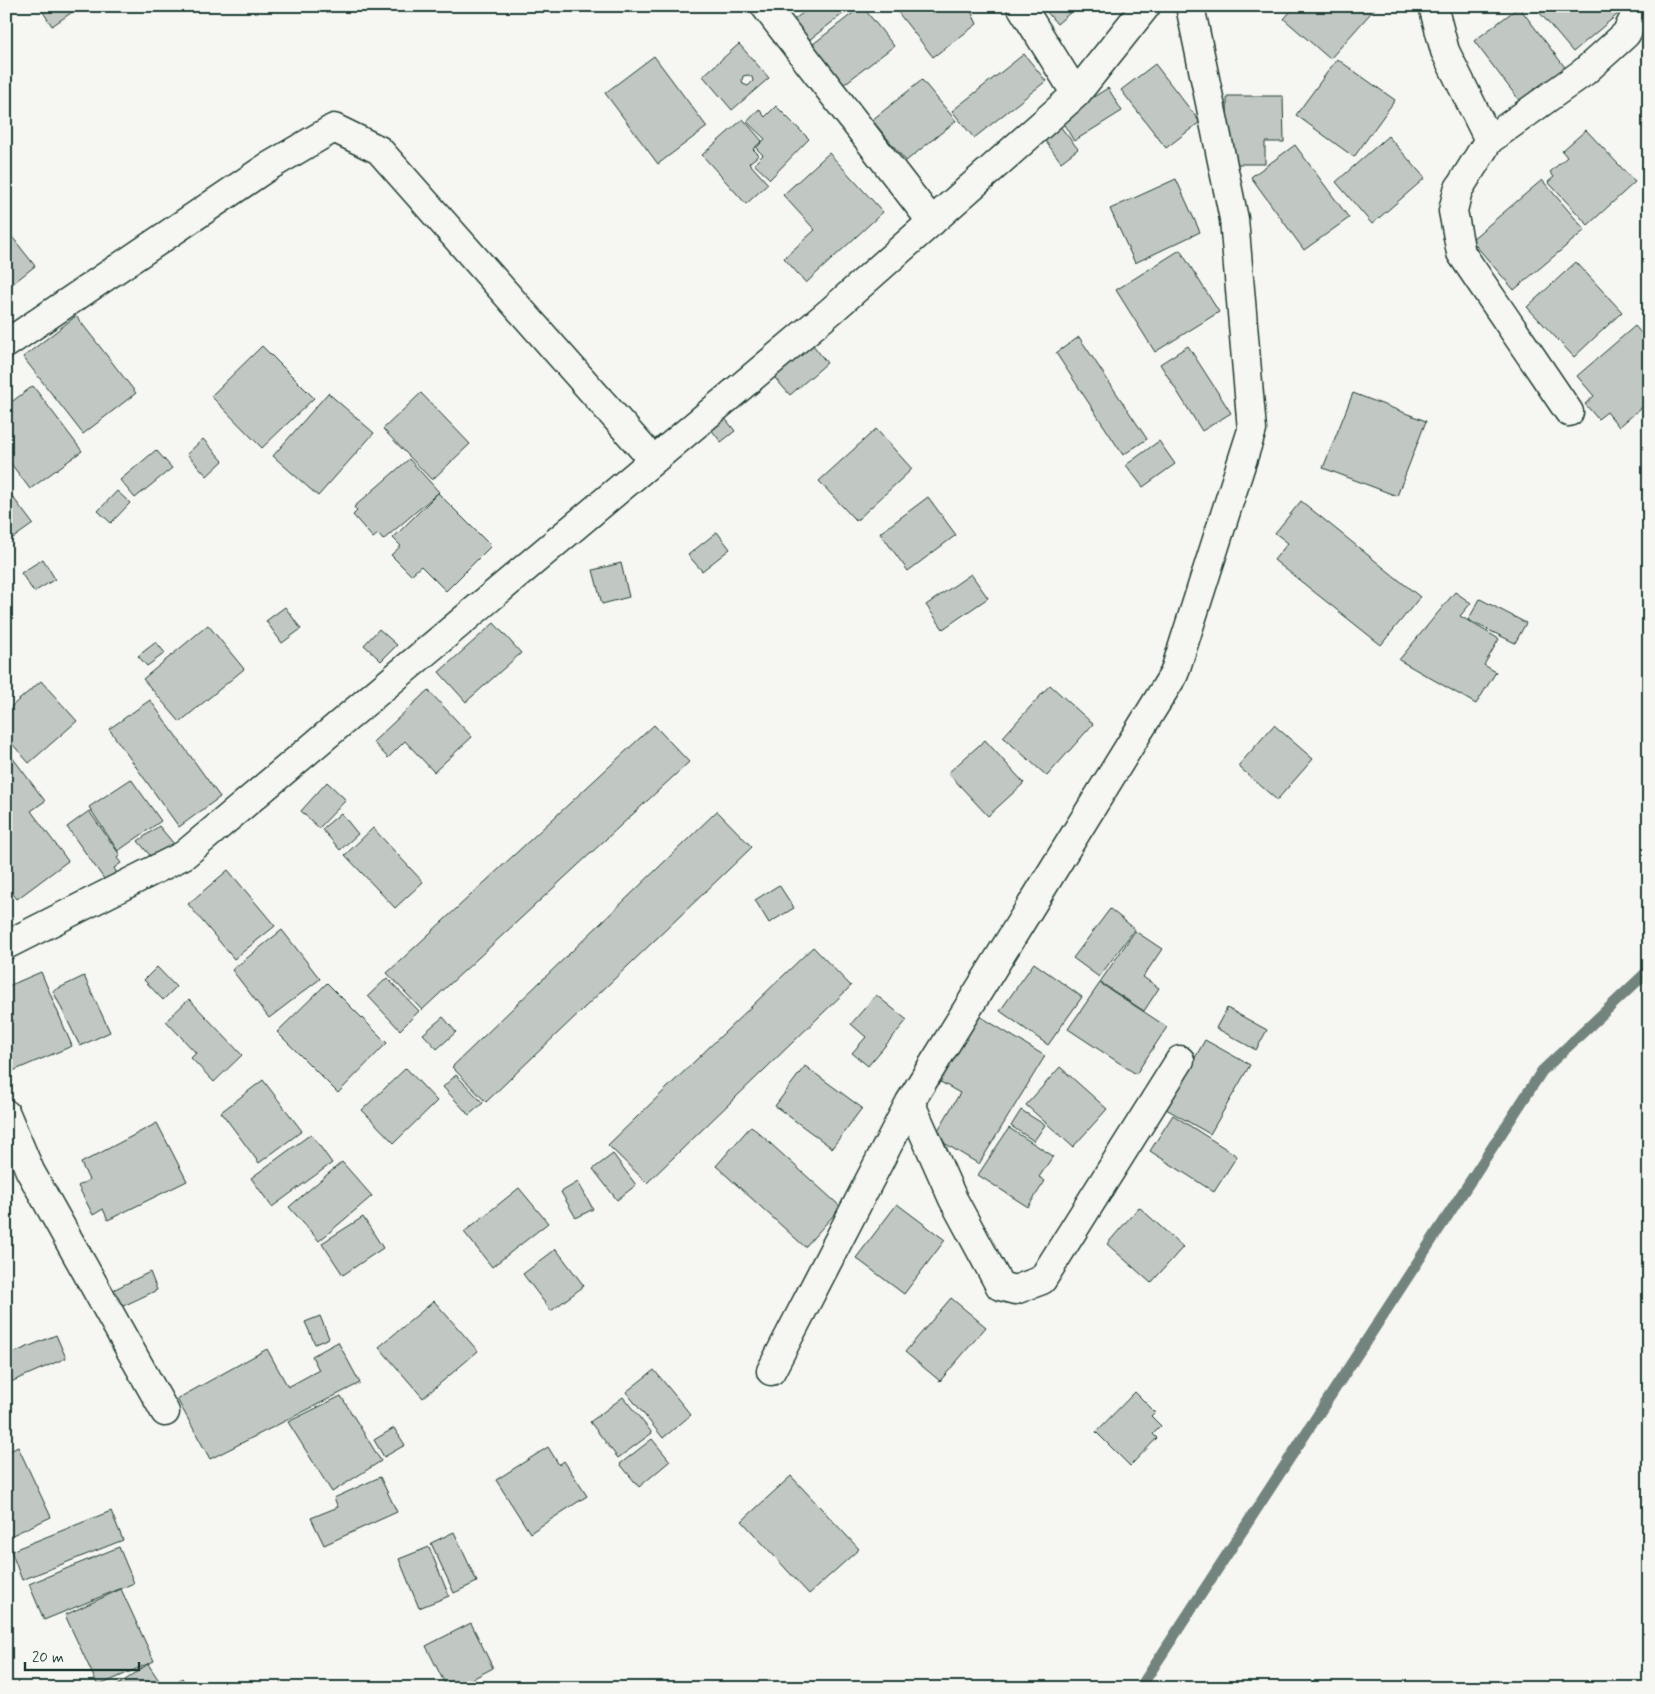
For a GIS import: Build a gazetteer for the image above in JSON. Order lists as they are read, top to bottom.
{
  "scale_bar": "20 m"
}
